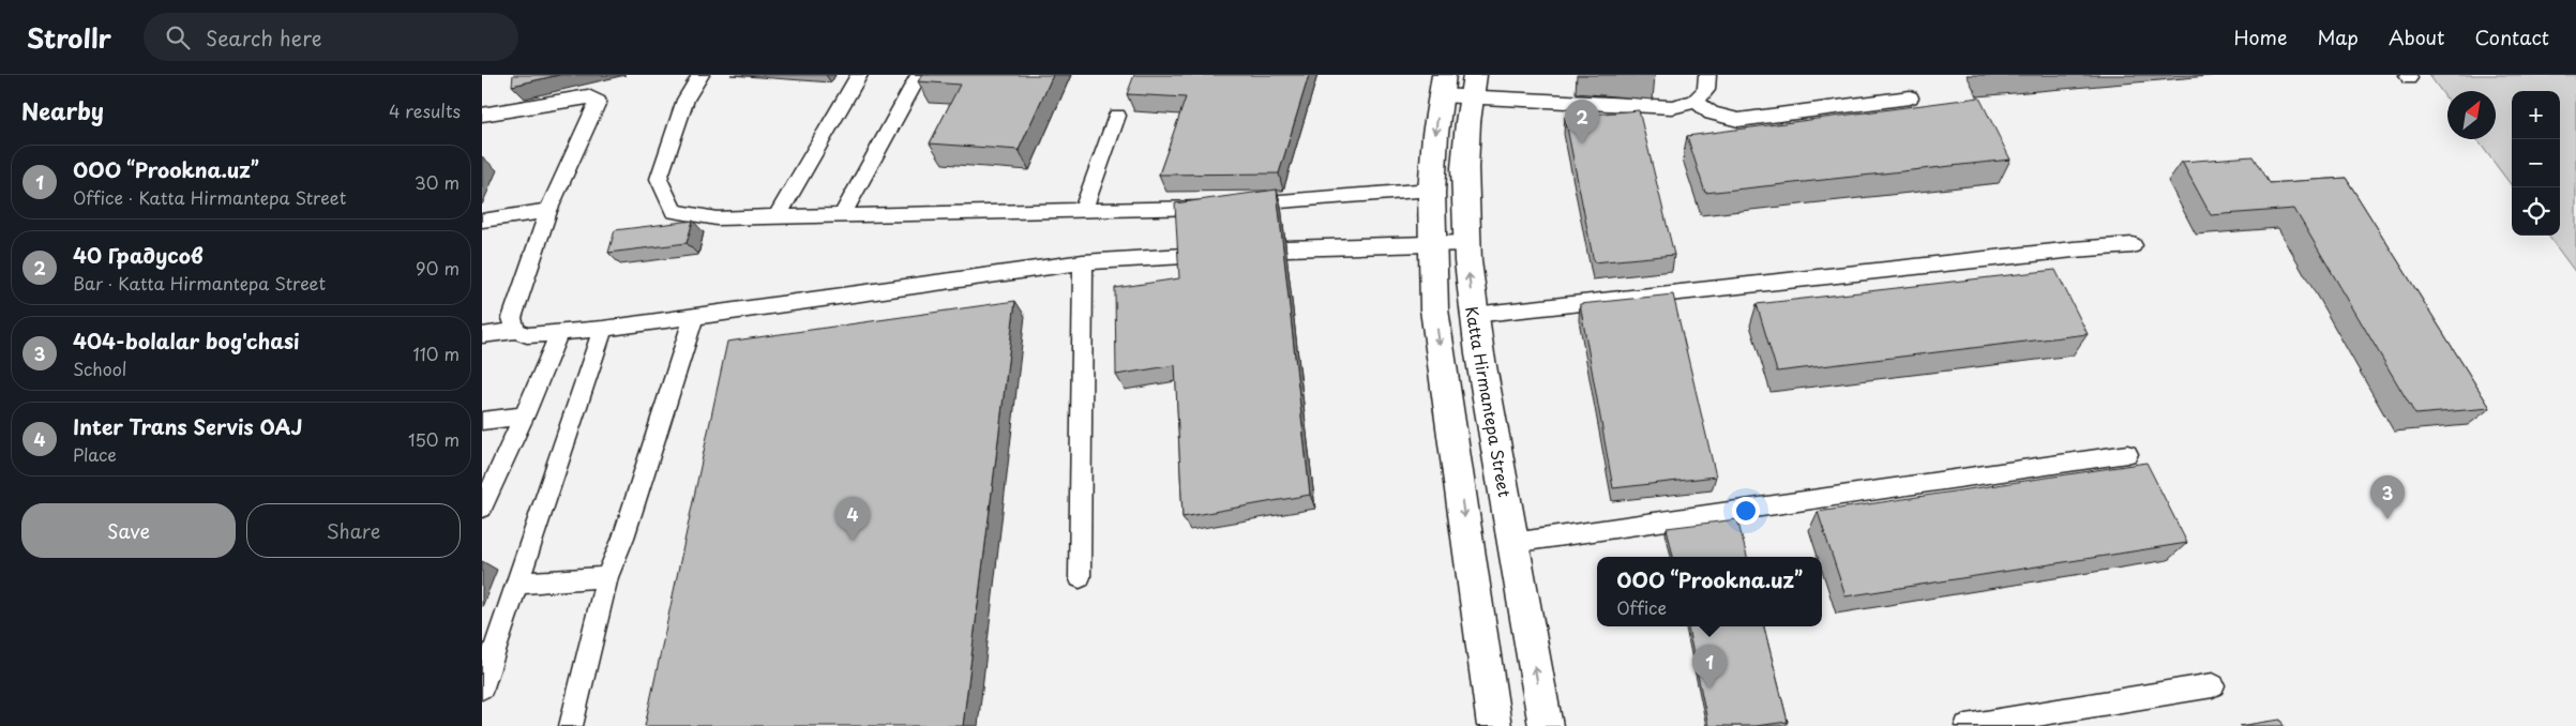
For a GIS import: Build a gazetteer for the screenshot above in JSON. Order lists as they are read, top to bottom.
{
  "streets": {
    "main road": ["Katta Hirmаntepa Street"]
  },
  "north": "top right",
  "page": {
    "header": "Strollr",
    "search": "Search here",
    "nav": [
      "Home",
      "Map",
      "About",
      "Contact"
    ],
    "heading": ["Nearby", "4 results"],
    "map_buttons": ["+", "−"],
    "pins": [
      "2",
      "3",
      "4",
      "1"
    ],
    "list": [
      {
        "mark": "1",
        "name": "OOO “Prookna.uz”",
        "note": "Office · Katta Hirmаntepa Street",
        "value": "30 m"
      },
      {
        "mark": "2",
        "name": "40 Градусов",
        "note": "Bar · Katta Hirmаntepa Street",
        "value": "90 m"
      },
      {
        "mark": "3",
        "name": "404-bolalar bog'chasi",
        "note": "School",
        "value": "110 m"
      },
      {
        "mark": "4",
        "name": "Inter Trans Servis OAJ",
        "note": "Place",
        "value": "150 m"
      }
    ],
    "buttons": ["Save", "Share"],
    "popup": ["OOO “Prookna.uz”", "Office"]
  }
}
